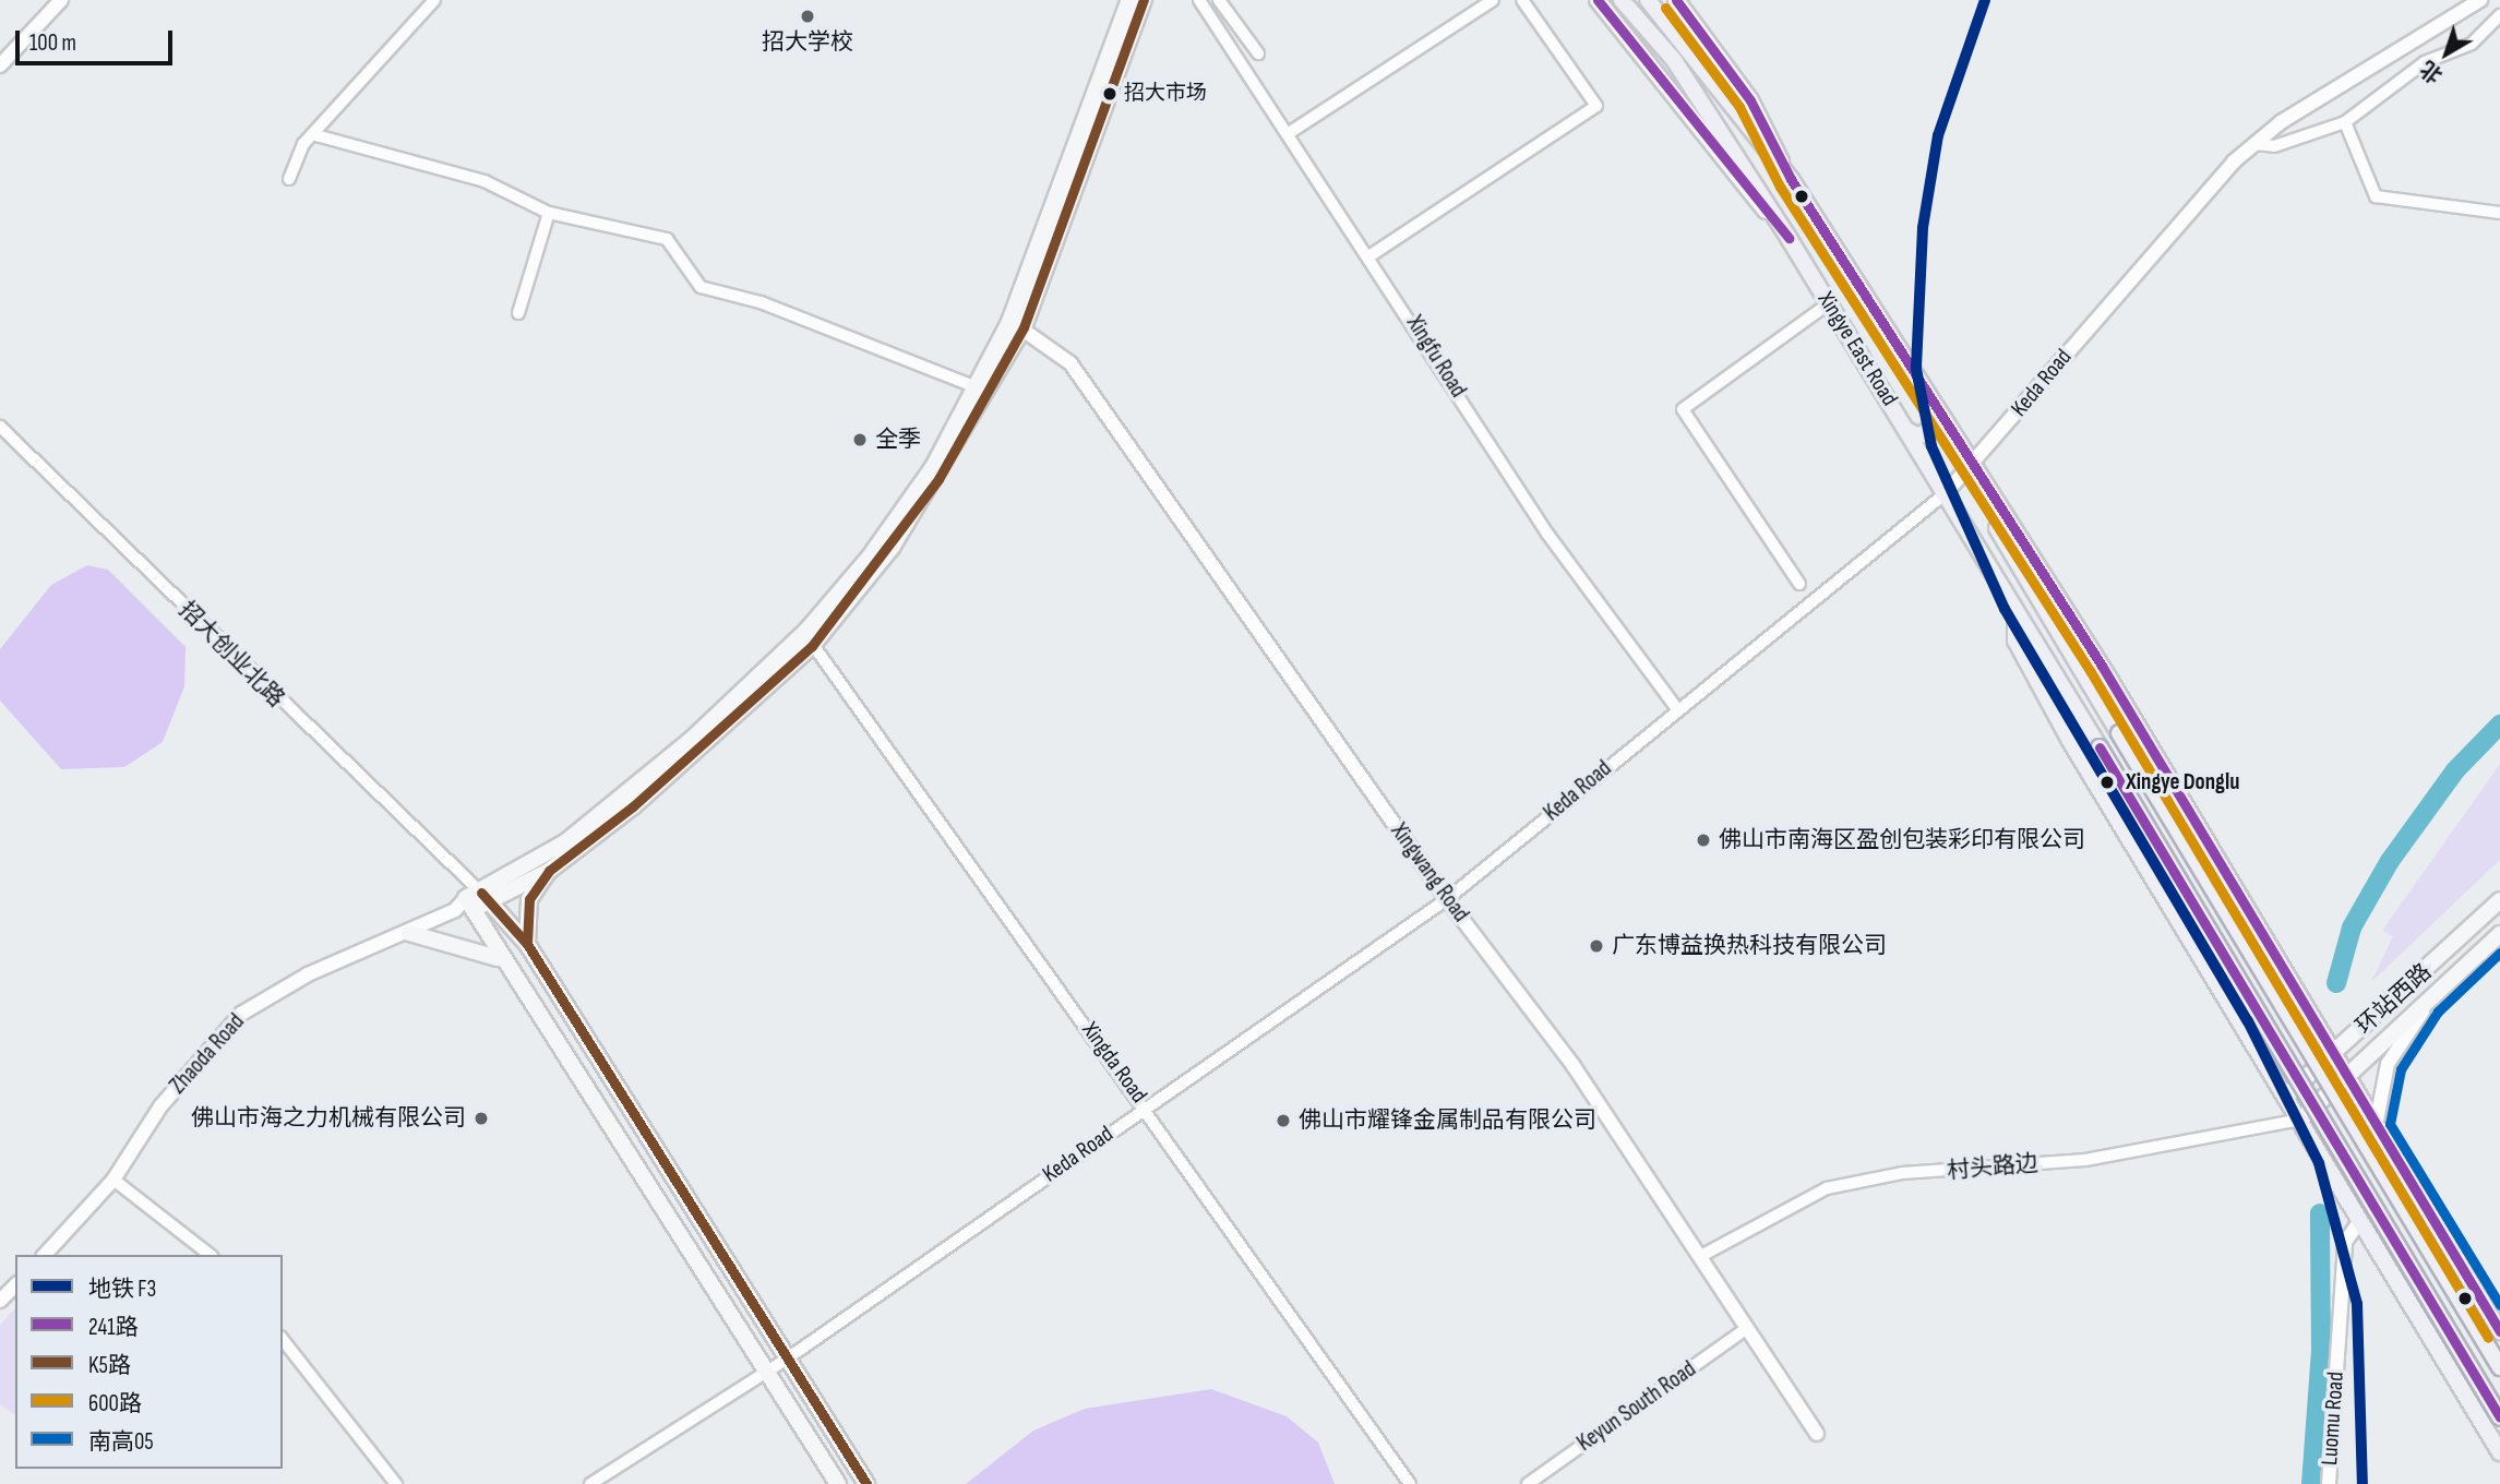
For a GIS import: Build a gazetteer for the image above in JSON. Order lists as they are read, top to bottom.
{
  "streets": {
    "main road": ["Xingye East Road", "环站西路", "Zhaoda Road"],
    "street": [
      "Xingfu Road",
      "Keda Road",
      "招大创业北路",
      "Xingwang Road",
      "Xingda Road",
      "村头路边",
      "Keyun South Road",
      "Luomu Road"
    ]
  },
  "crossings": [
    ["Xingye East Road", "Keda Road"],
    ["Xingfu Road", "Keda Road"],
    ["Keda Road", "Xingwang Road"],
    ["Keda Road", "Xingda Road"],
    ["招大创业北路", "Zhaoda Road"],
    ["Xingwang Road", "Zhaoda Road"],
    ["Xingwang Road", "村头路边"],
    ["Xingwang Road", "Keyun South Road"],
    ["环站西路", "村头路边"],
    ["Zhaoda Road", "Xingda Road"]
  ],
  "places": [
    "招大学校",
    "招大市场",
    "全季",
    "Xingye Donglu",
    "佛山市南海区盈创包装彩印有限公司",
    "广东博益换热科技有限公司",
    "佛山市海之力机械有限公司",
    "佛山市耀锋金属制品有限公司"
  ],
  "lines": [
    "metro line F3",
    "transit line 241路",
    "transit line K5路",
    "transit line 600路",
    "transit line 南高05"
  ],
  "legend": [
    "地铁 F3",
    "241路",
    "K5路",
    "600路",
    "南高05"
  ],
  "scale_bar": "100 m",
  "north": "bottom left"
}
